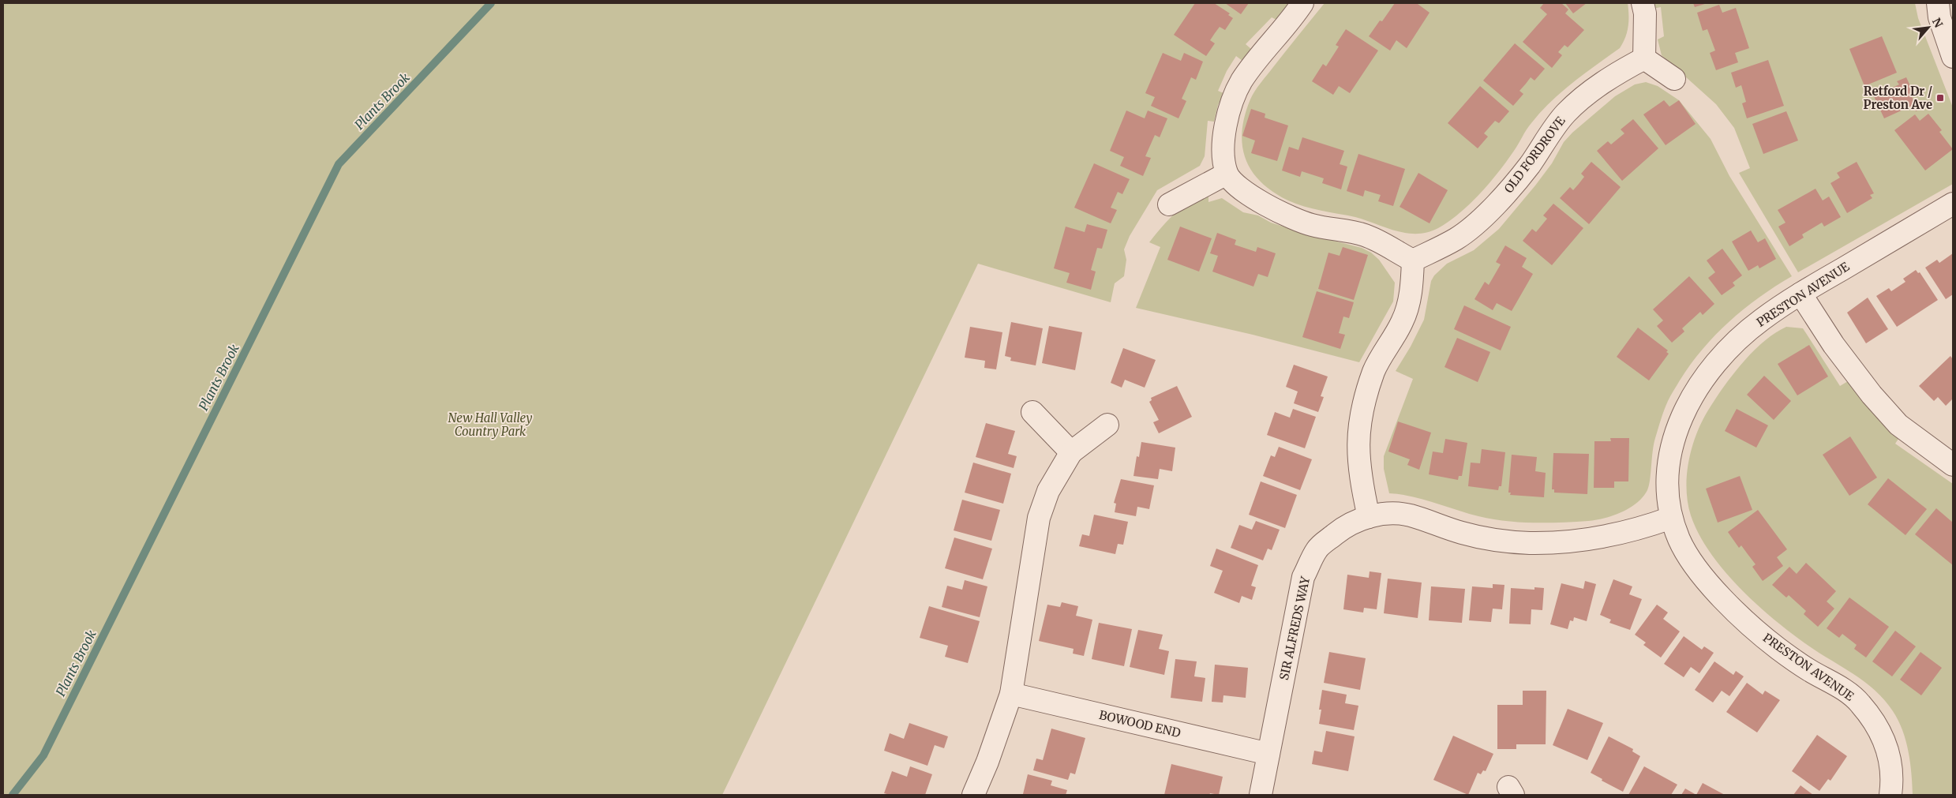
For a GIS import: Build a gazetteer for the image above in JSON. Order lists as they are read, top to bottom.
{
  "streets": {
    "street": [
      "OLD FORDROVE",
      "PRESTON AVENUE",
      "SIR ALFREDS WAY",
      "BOWOOD END"
    ]
  },
  "crossings": [
    ["PRESTON AVENUE", "SIR ALFREDS WAY"],
    ["SIR ALFREDS WAY", "BOWOOD END"]
  ],
  "water": ["Plants Brook"],
  "parks": ["New Hall Valley Country Park"],
  "places": {
    "transit": ["Retford Dr / Preston Ave"]
  },
  "north": "top right"
}
